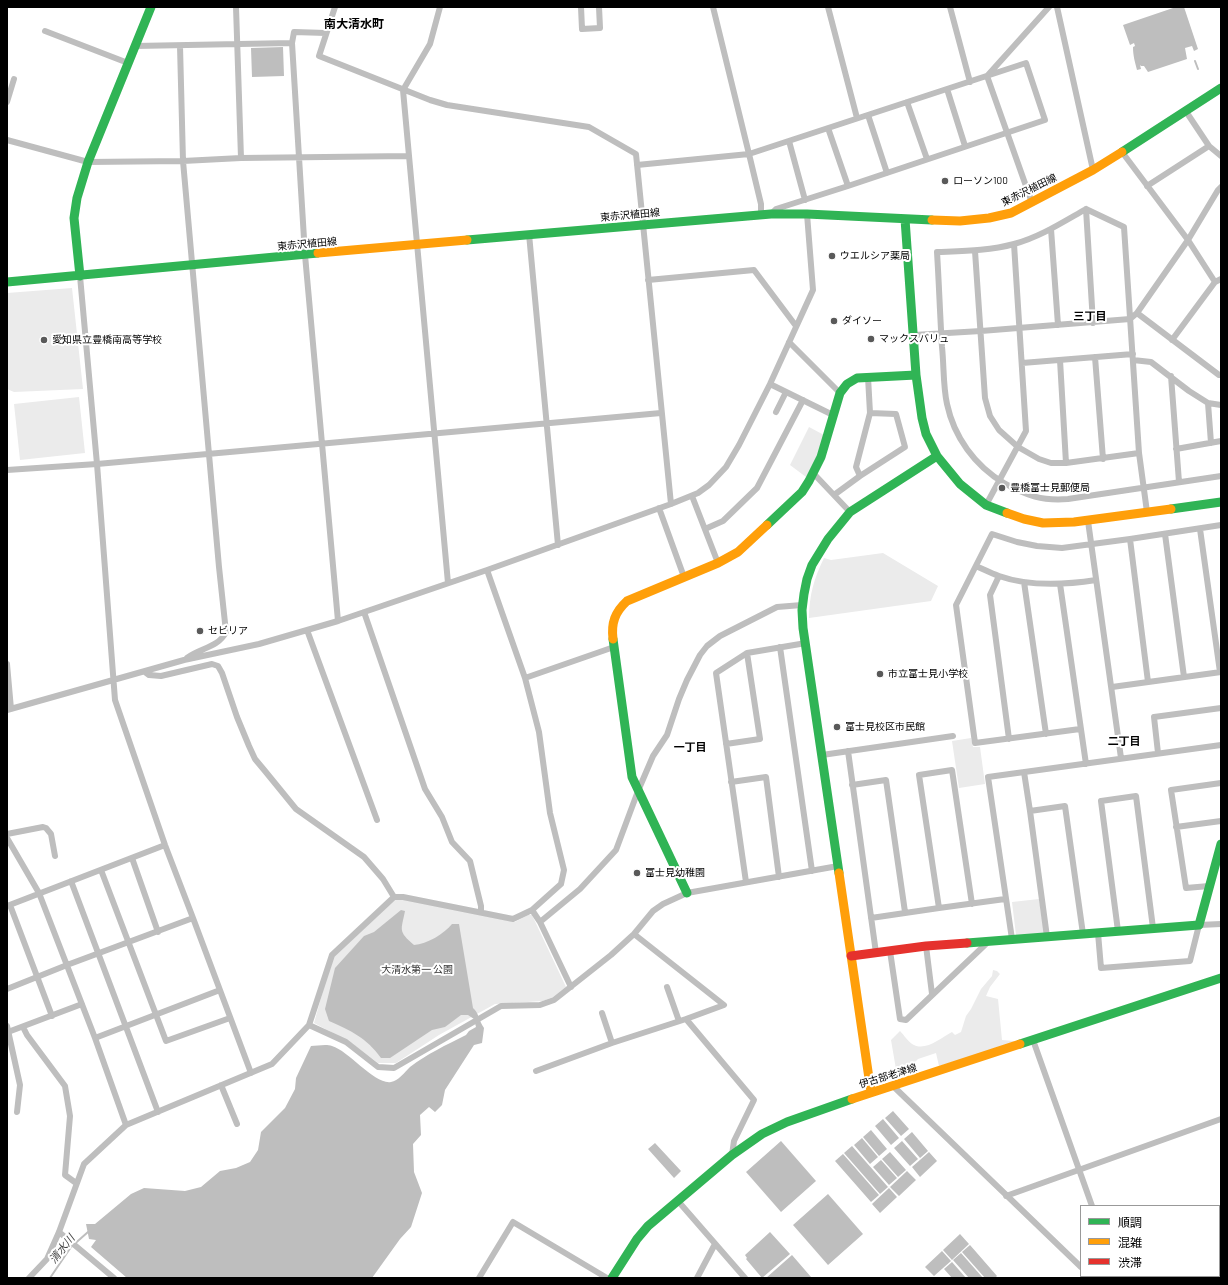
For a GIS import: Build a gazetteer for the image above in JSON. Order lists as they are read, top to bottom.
{
  "streets": {
    "street": ["東赤沢植田線", "伊古部老津線"]
  },
  "districts": [
    "南大清水町",
    "三丁目",
    "二丁目",
    "一丁目"
  ],
  "water": ["清水川"],
  "parks": ["大清水第一 公園"],
  "places": [
    "ローソン100",
    "ウエルシア薬局",
    "ダイソー",
    "マックスバリュ",
    "愛知県立豊橋南高等学校",
    "豊橋富士見郵便局",
    "セビリア",
    "市立富士見小学校",
    "富士見校区市民館",
    "富士見幼稚園"
  ],
  "legend": ["順調", "混雑", "渋滞"]
}
